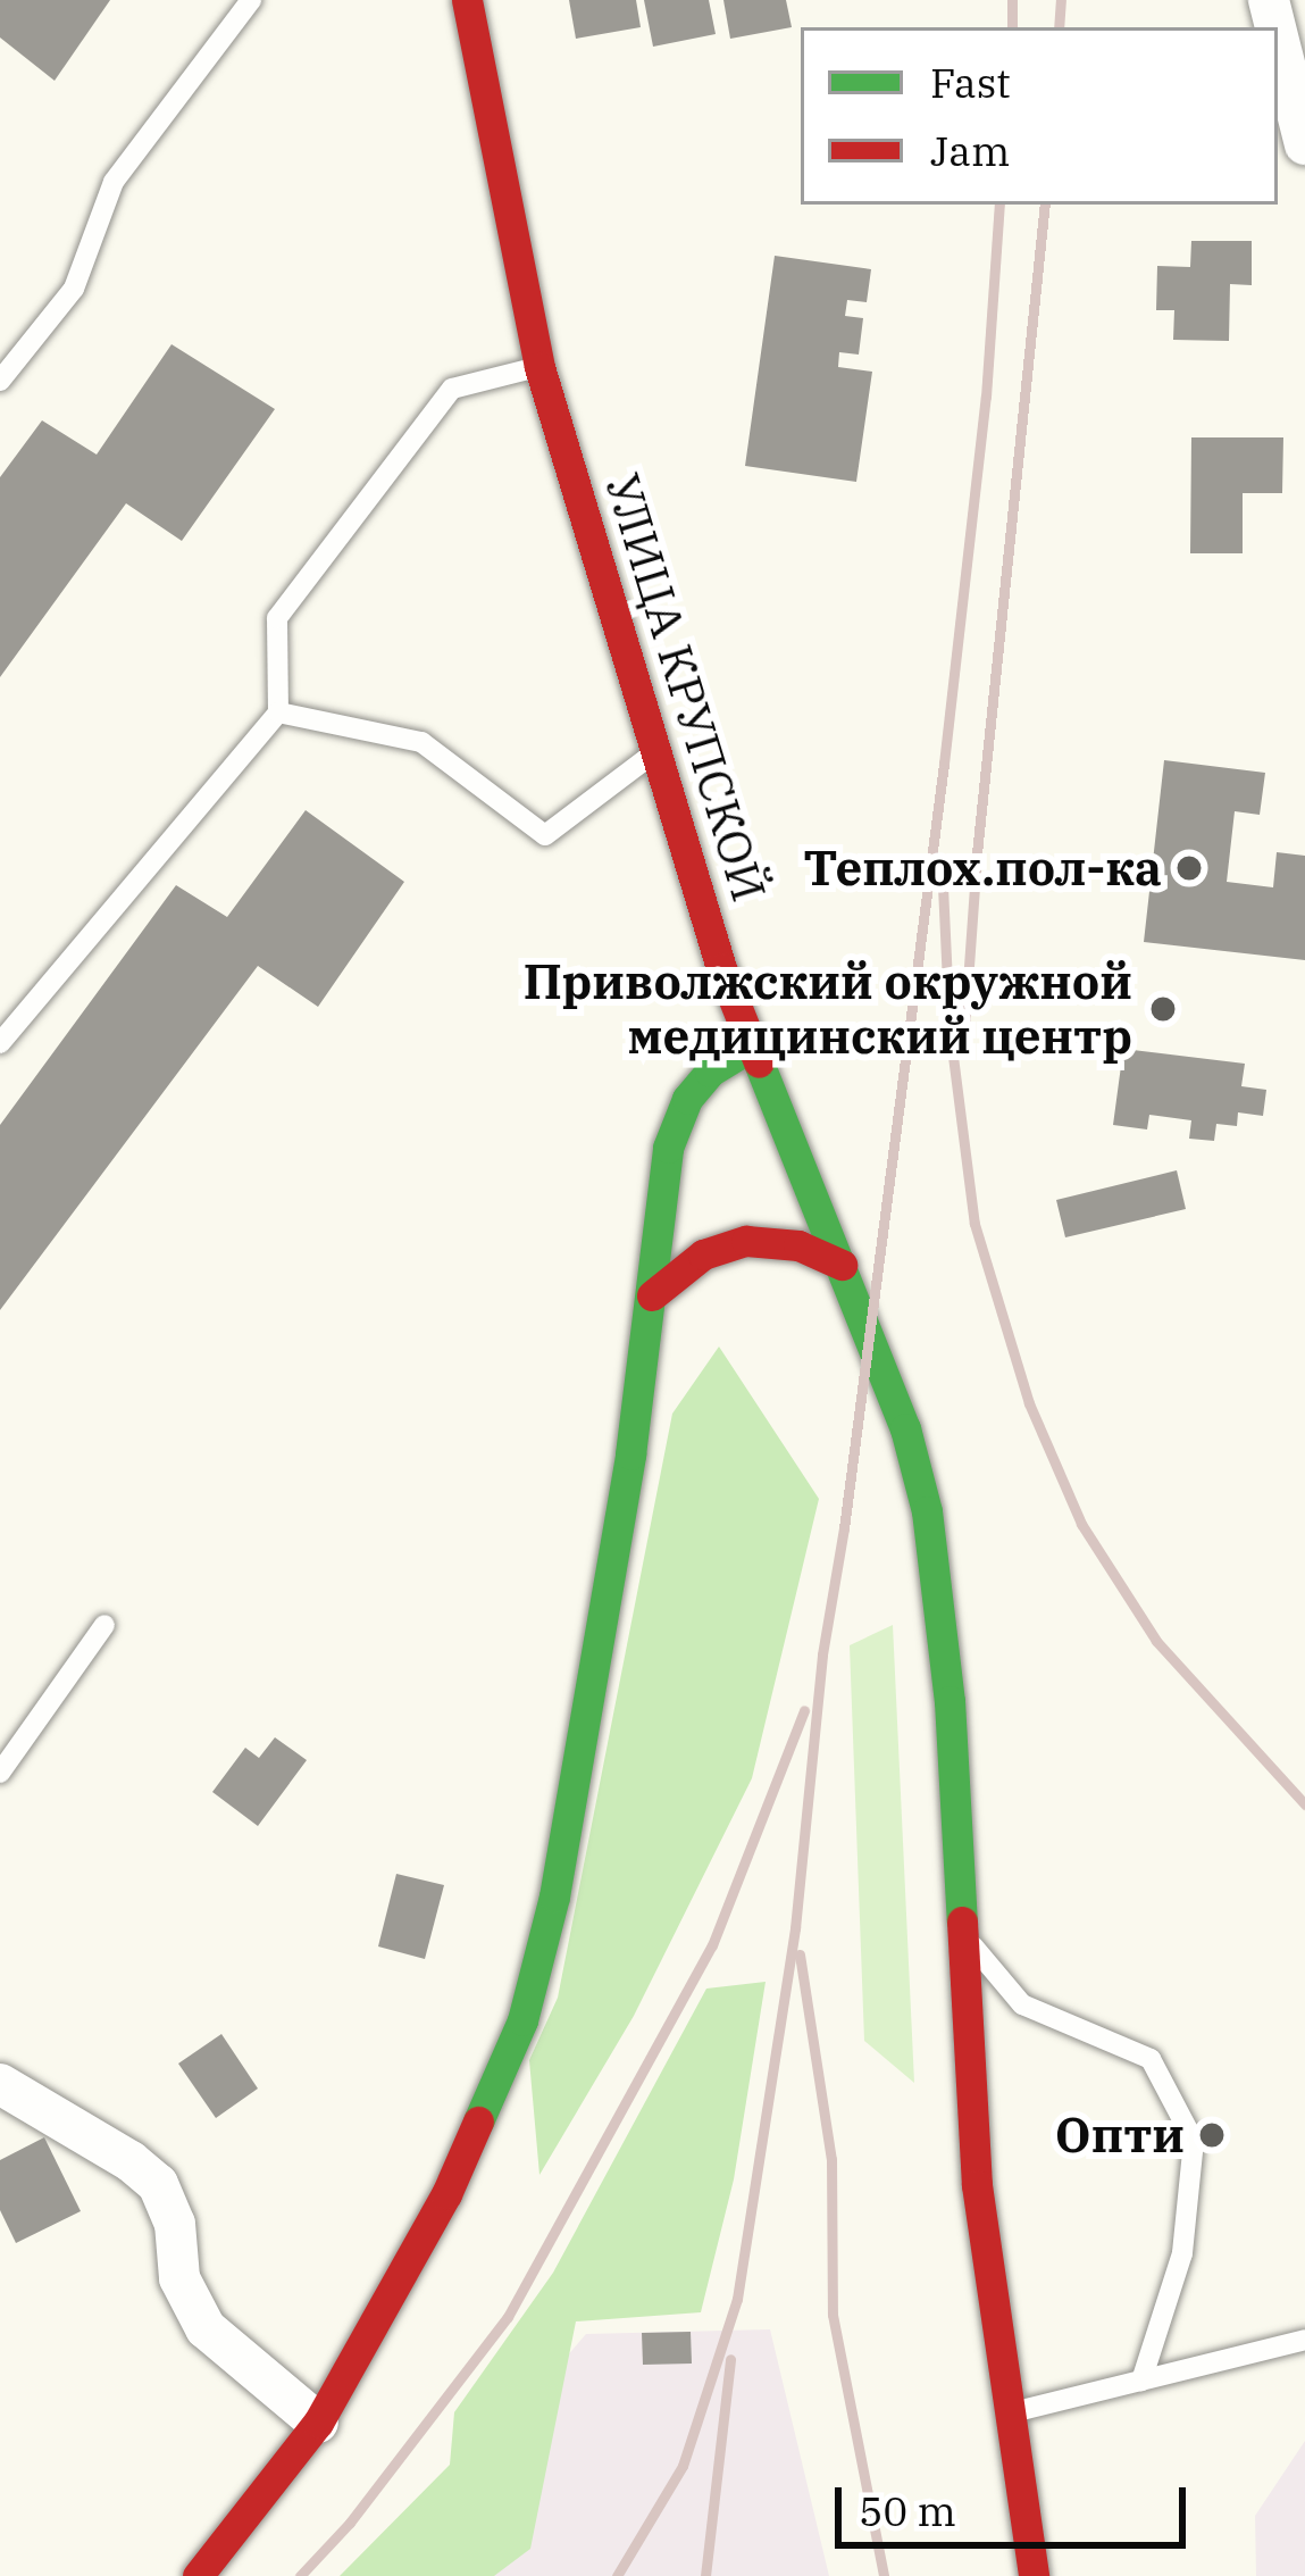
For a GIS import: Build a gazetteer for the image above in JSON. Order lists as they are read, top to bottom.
{
  "streets": {
    "main road": ["УЛИЦА КРУПСКОЙ"]
  },
  "places": ["Теплох.пол-ка", "Приволжский окружной медицинский центр", "Опти"],
  "legend": ["Fast", "Jam"],
  "scale_bar": "50 m"
}
